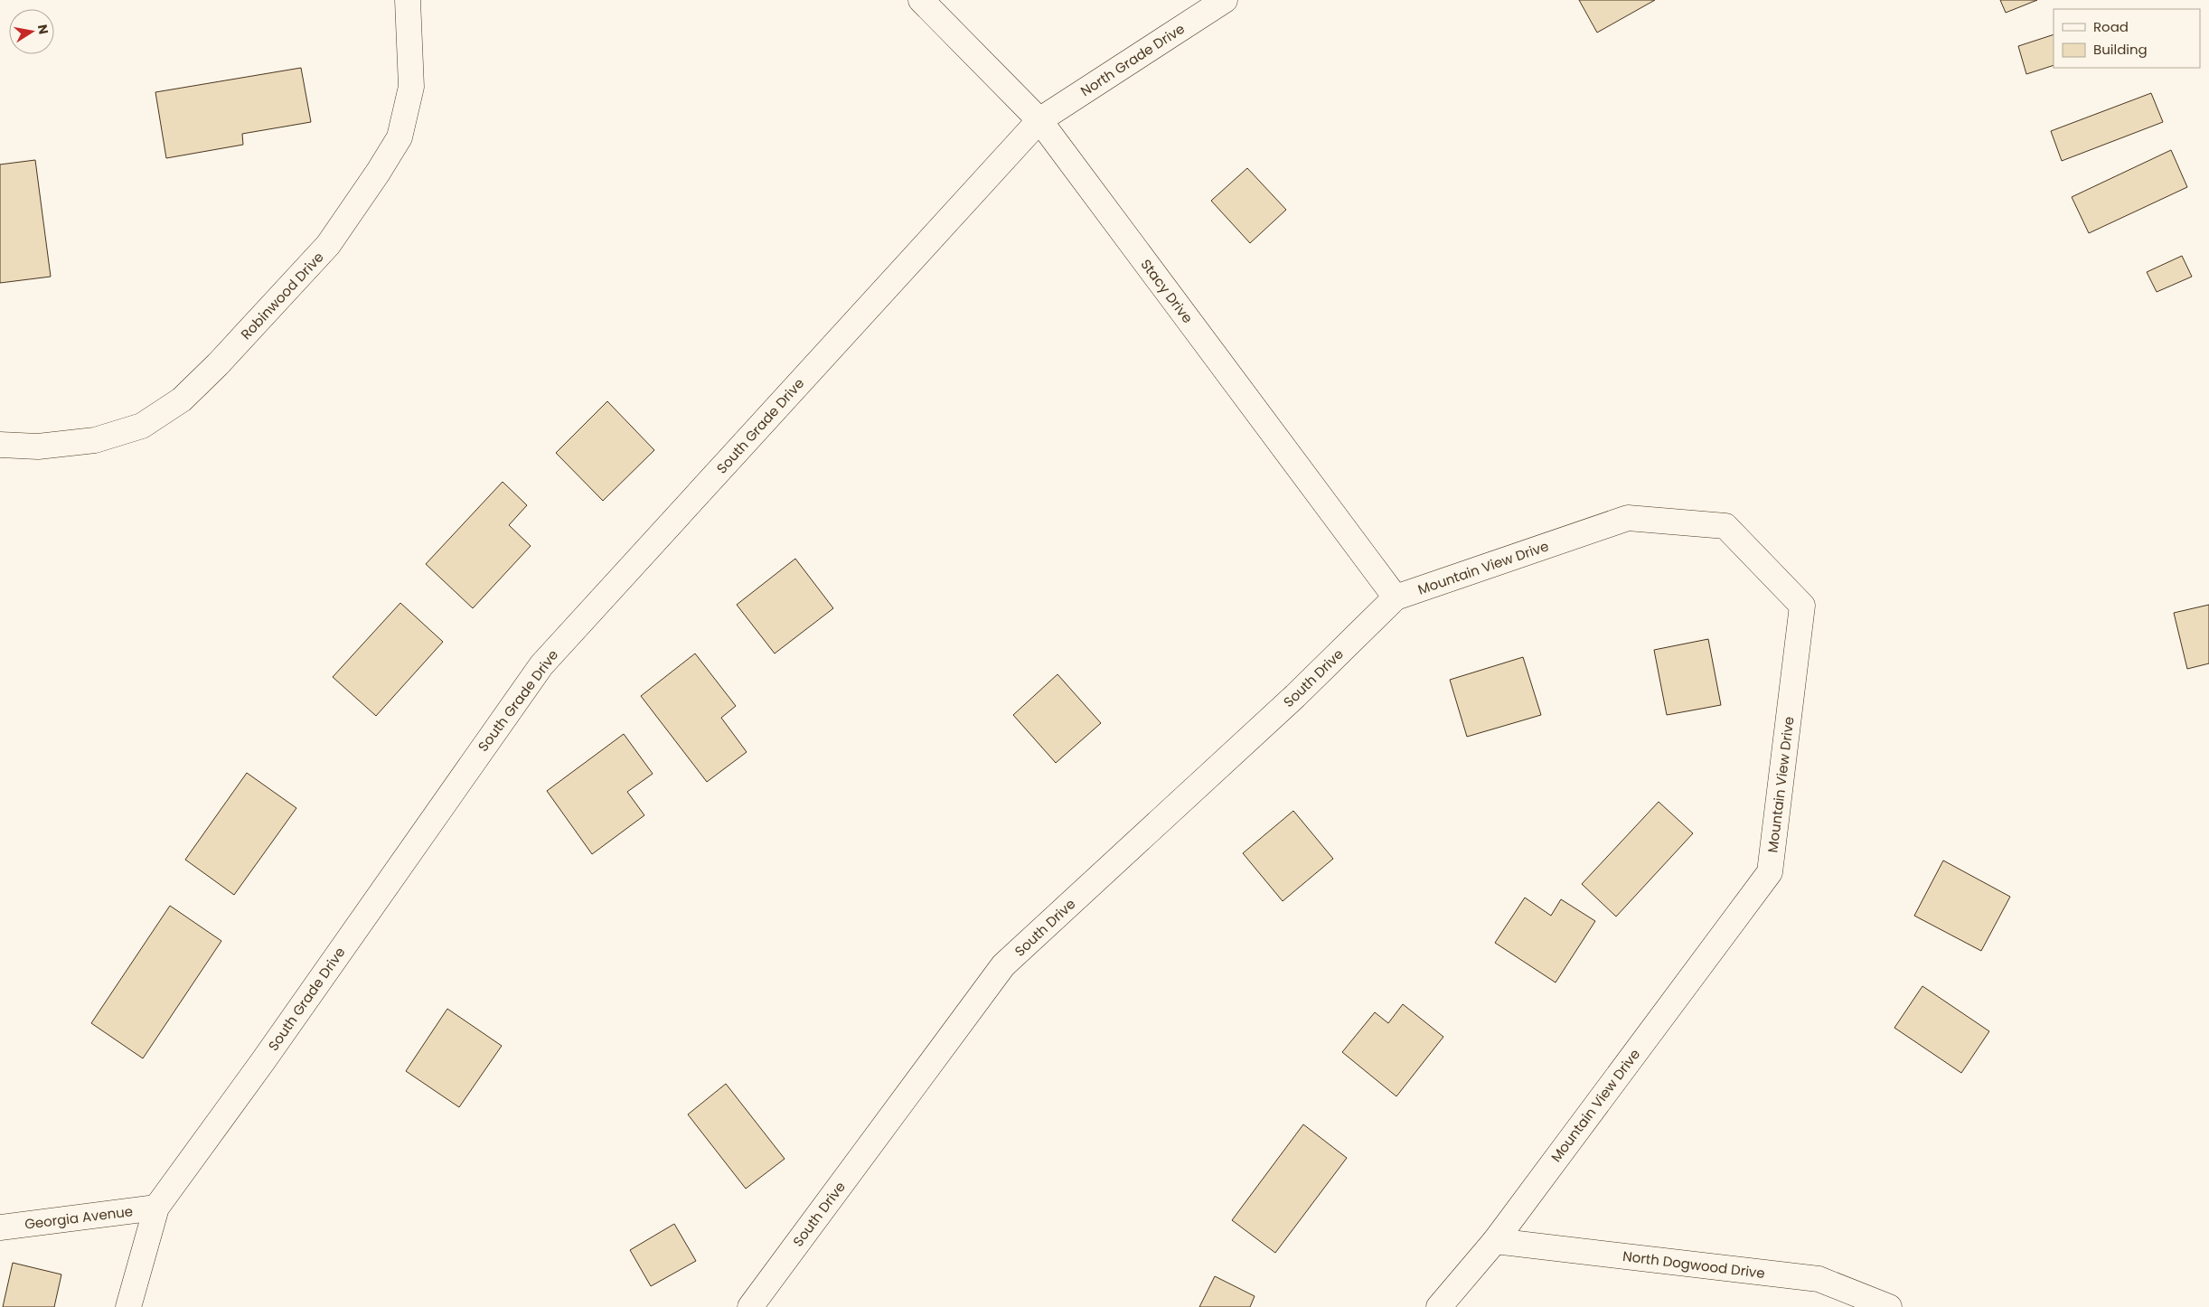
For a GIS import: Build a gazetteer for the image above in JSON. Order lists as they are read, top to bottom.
{
  "streets": {
    "street": [
      "North Grade Drive",
      "Stacy Drive",
      "Robinwood Drive",
      "South Grade Drive",
      "Mountain View Drive",
      "South Drive",
      "Georgia Avenue",
      "North Dogwood Drive"
    ]
  },
  "crossings": [
    ["North Grade Drive", "Stacy Drive"],
    ["North Grade Drive", "South Grade Drive"],
    ["Stacy Drive", "South Grade Drive"],
    ["Stacy Drive", "Mountain View Drive"],
    ["Stacy Drive", "South Drive"],
    ["South Grade Drive", "Georgia Avenue"],
    ["Mountain View Drive", "South Drive"],
    ["Mountain View Drive", "North Dogwood Drive"]
  ],
  "legend": ["Road", "Building"],
  "north": "right"
}
